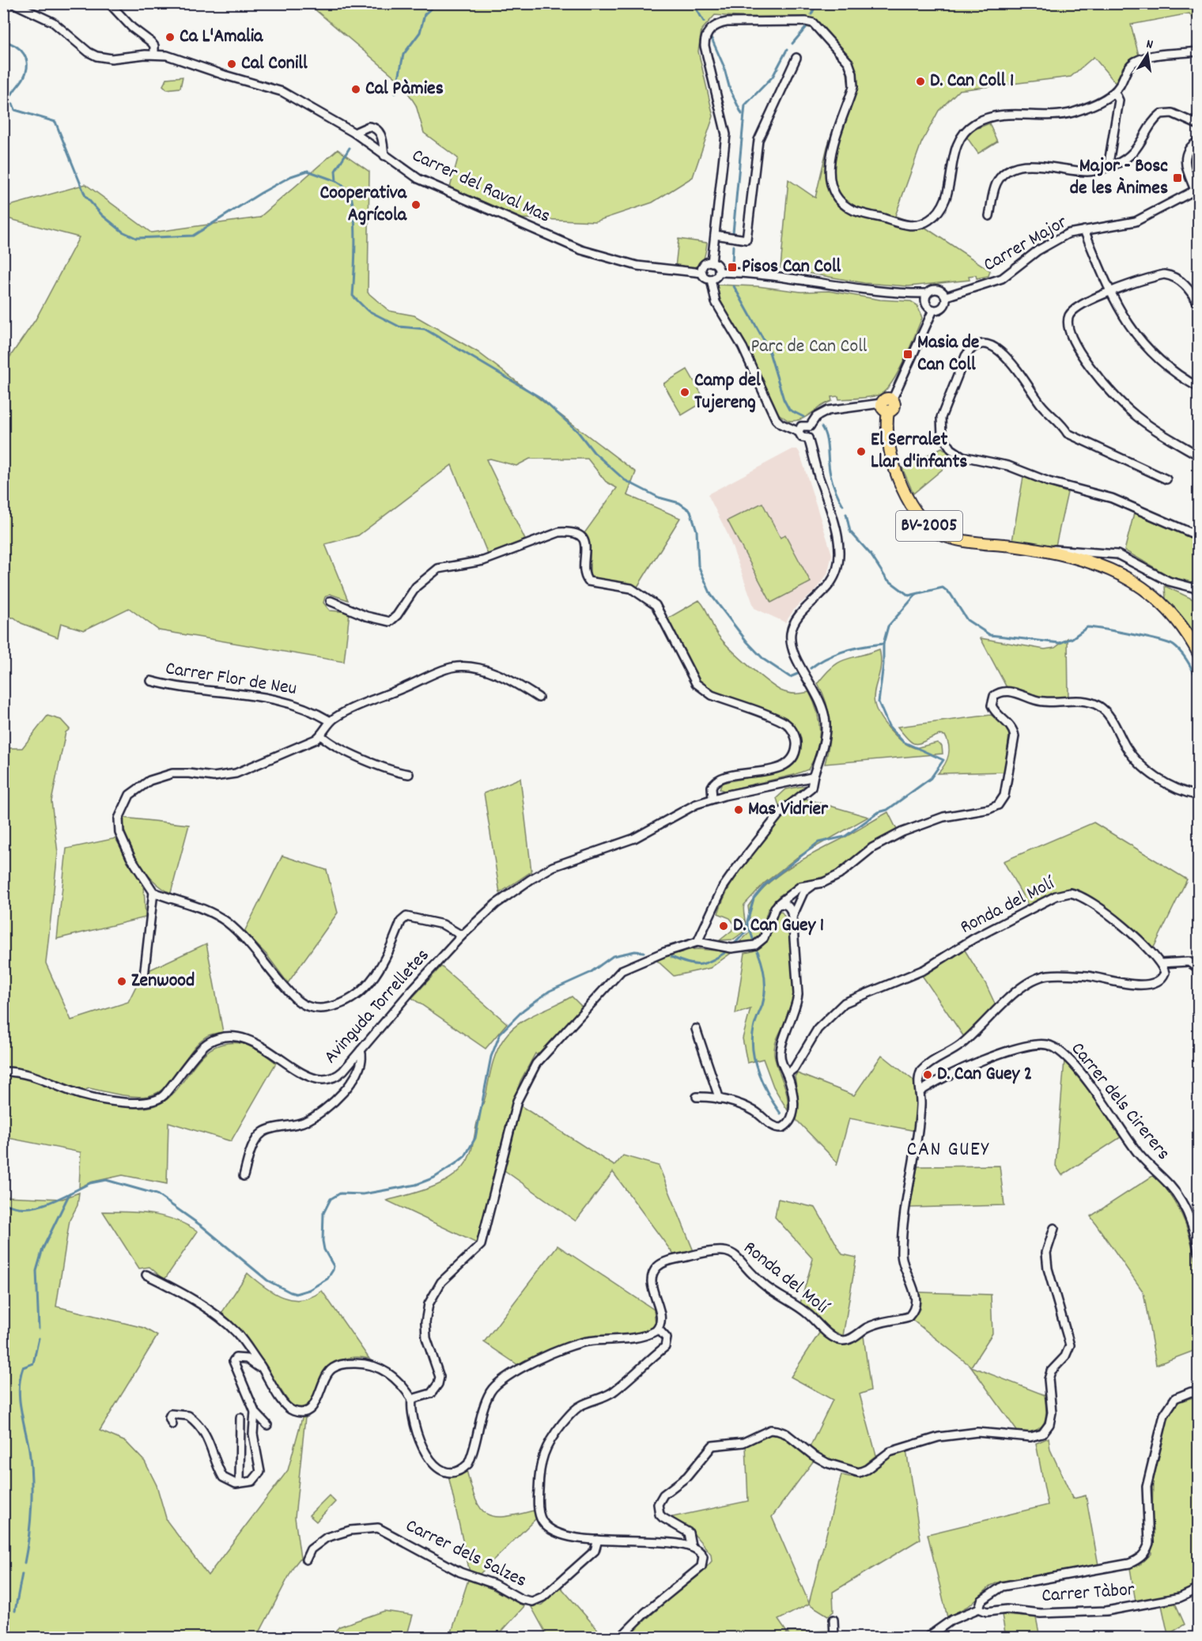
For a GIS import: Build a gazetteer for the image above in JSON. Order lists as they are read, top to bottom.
{
  "streets": {
    "main road": ["BV-2005"],
    "street": [
      "Carrer del Raval Mas",
      "Carrer Major",
      "Carrer Flor de Neu",
      "Ronda del Molí",
      "Avinguda Torrelletes",
      "Carrer dels Cirerers",
      "Carrer dels Salzes",
      "Carrer Tàbor"
    ]
  },
  "crossings": [
    ["Carrer Major", "BV-2005"],
    ["Ronda del Molí", "Carrer dels Cirerers"]
  ],
  "districts": ["CAN GUEY"],
  "parks": ["Parc de Can Coll"],
  "places": {
    "other": [
      "Ca L'Amalia",
      "Cal Conill",
      "D. Can Coll 1",
      "Cal Pàmies",
      "Cooperativa Agrícola",
      "Camp del Tujereng",
      "El Serralet Llar d'infants",
      "Mas Vidrier",
      "D. Can Guey 1",
      "Zenwood",
      "D. Can Guey 2"
    ],
    "transit": ["Major - Bosc de les Ànimes", "Pisos Can Coll", "Masia de Can Coll"]
  },
  "north": "top"
}
